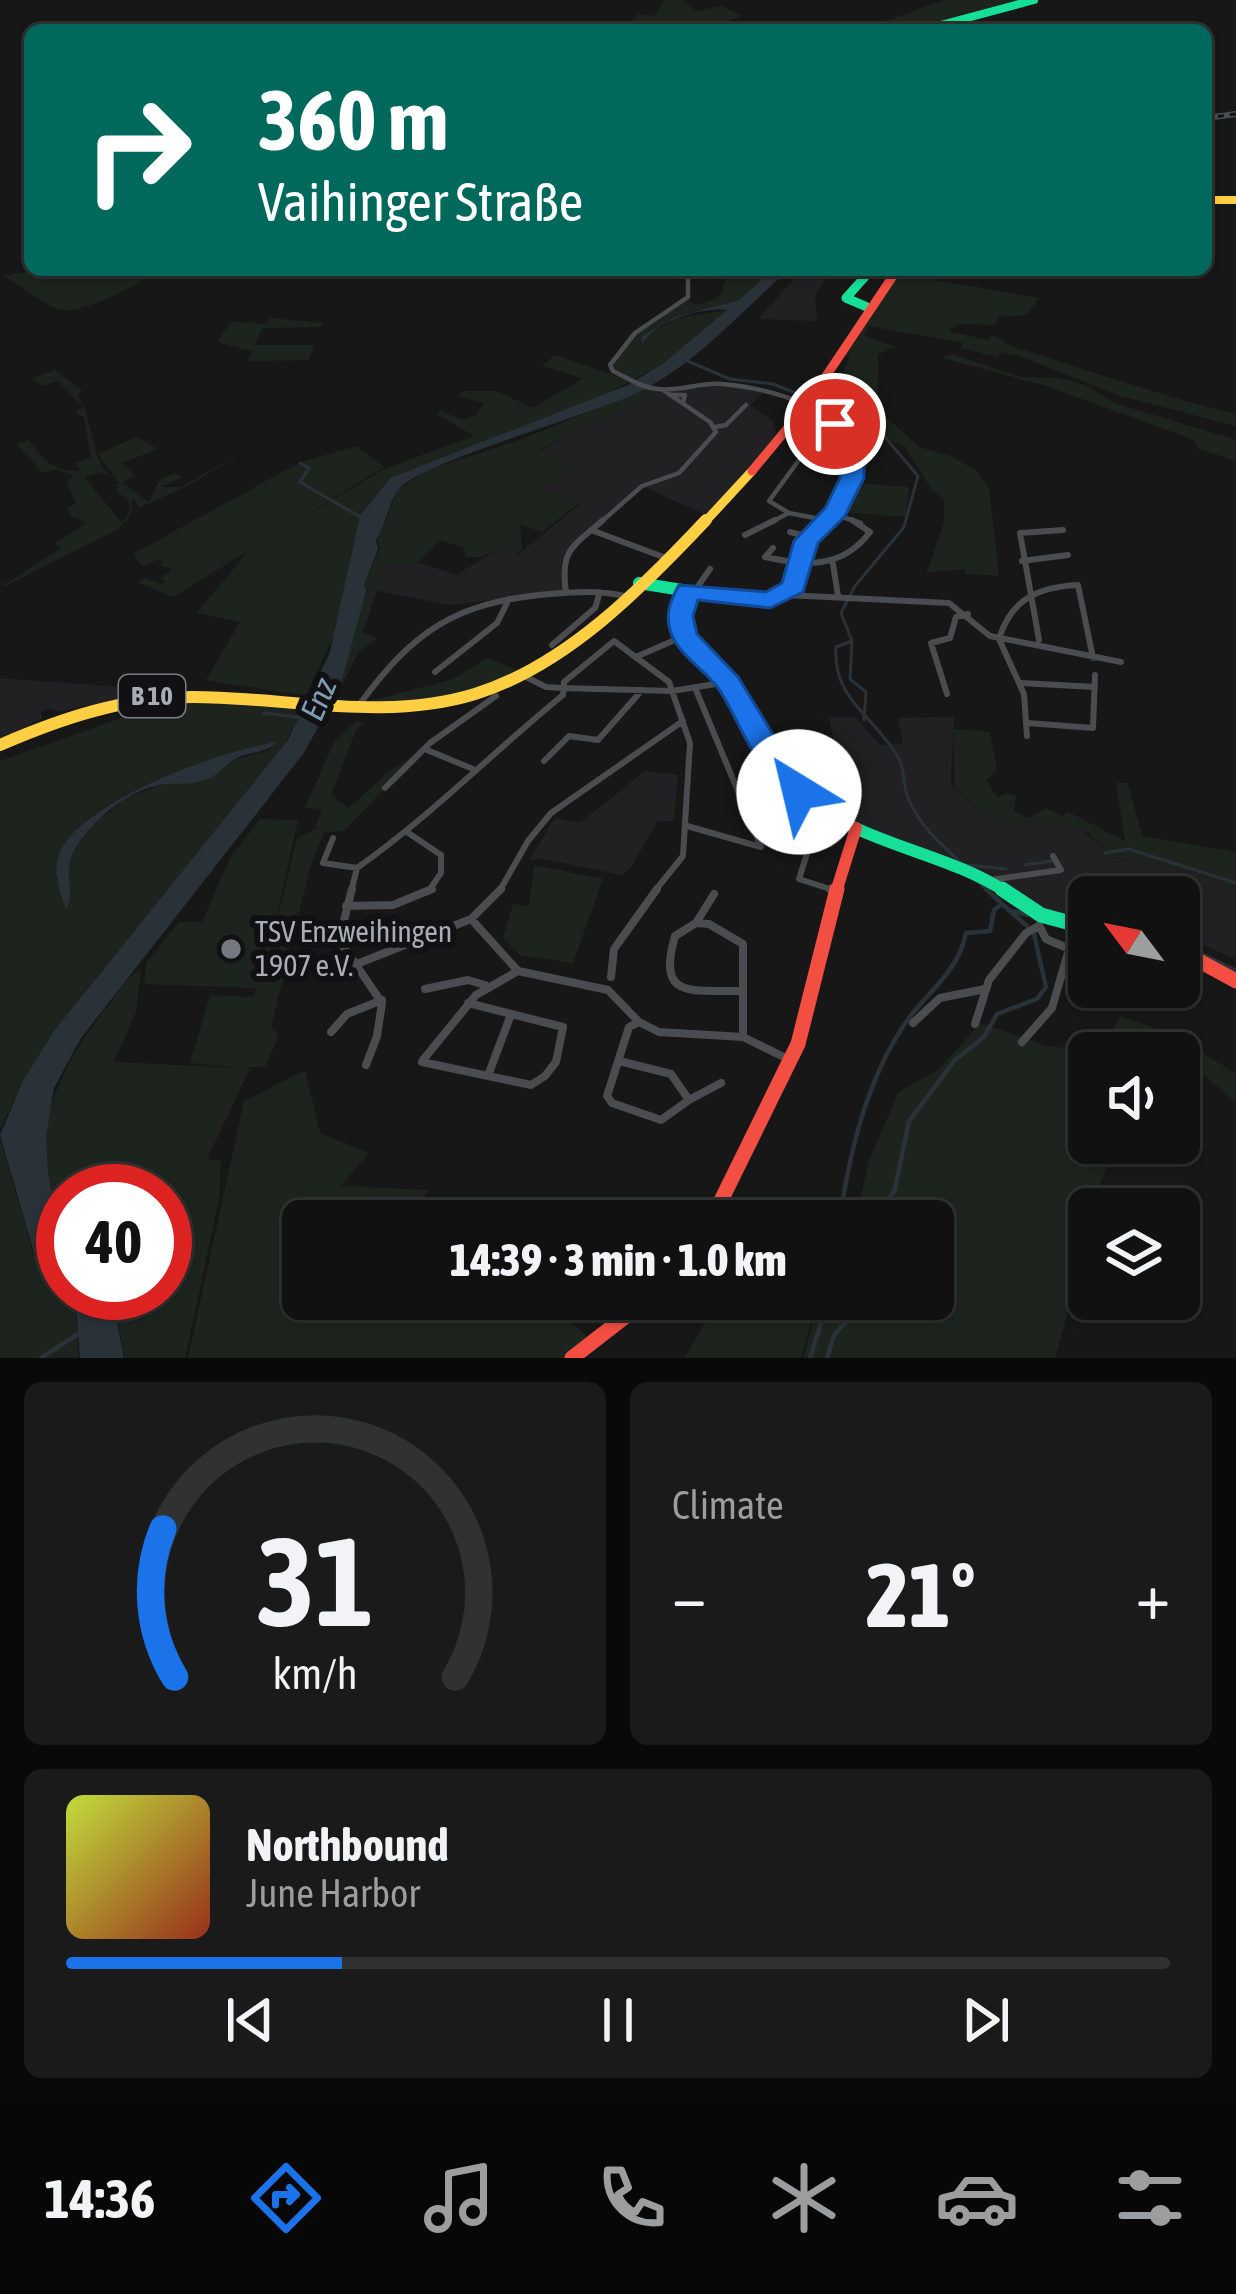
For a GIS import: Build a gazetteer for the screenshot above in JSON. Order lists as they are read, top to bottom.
{
  "streets": {
    "street": ["B 10"]
  },
  "water": ["Enz"],
  "places": ["TSV Enzweihingen 1907 e.V."],
  "north": "top left",
  "page": {
    "turn": ["360 m", "Vaihinger Straße"],
    "limit": "40",
    "trip": "14:39 · 3 min · 1.0 km",
    "tile": "Climate",
    "heat": ["−", "21°", "+"],
    "song": ["Northbound", "June Harbor"],
    "tabs": "14:36",
    "gauge": ["31", "km/h"]
  }
}
